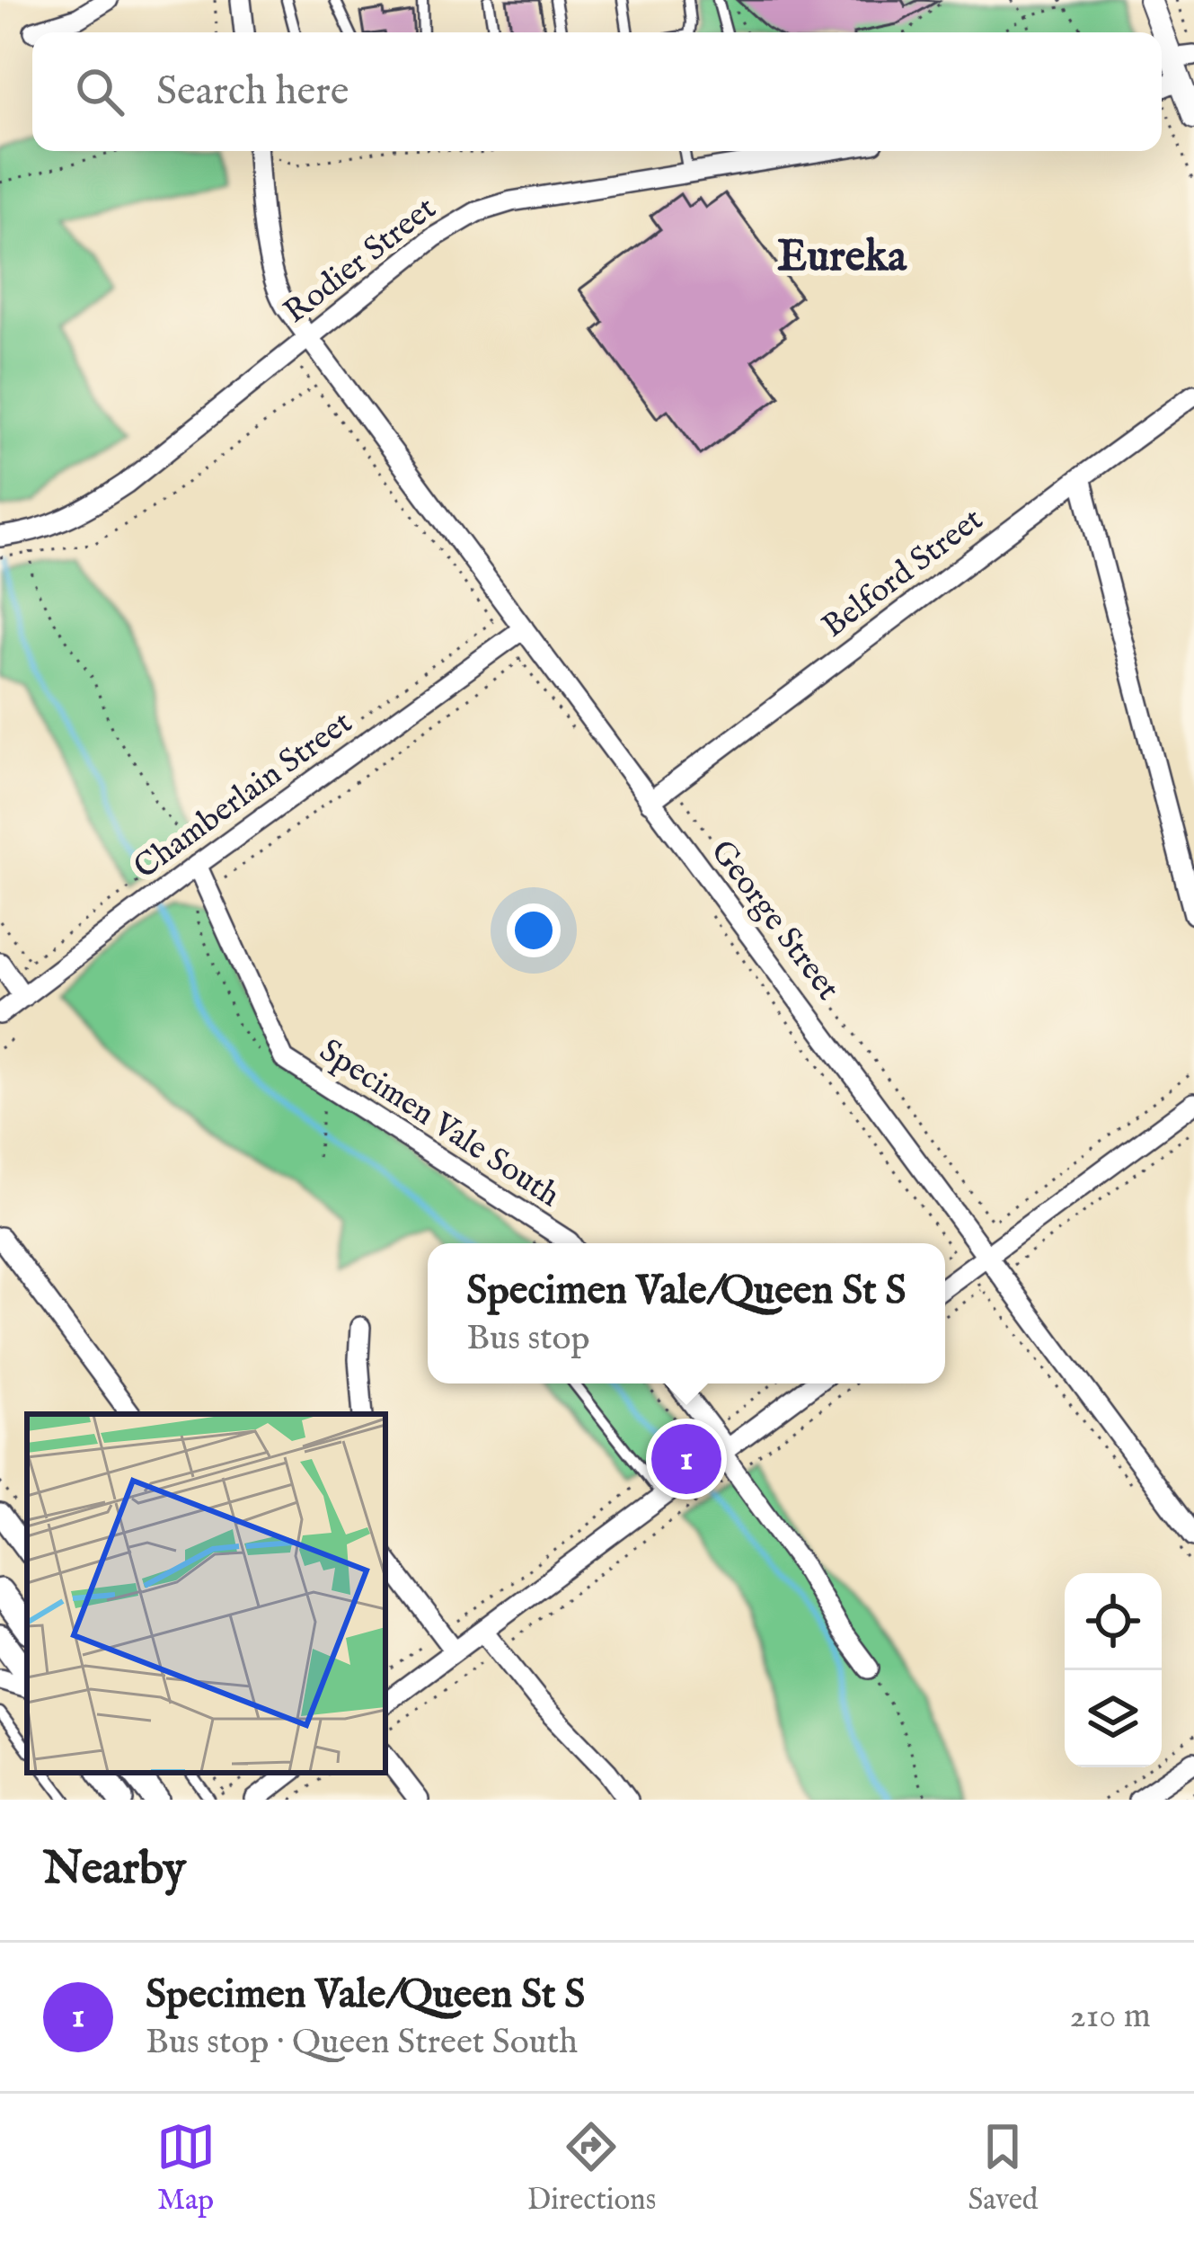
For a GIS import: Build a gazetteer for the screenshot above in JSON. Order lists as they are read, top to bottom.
{
  "streets": {
    "street": [
      "Rodier Street",
      "Belford Street",
      "Chamberlain Street",
      "George Street",
      "Specimen Vale South"
    ]
  },
  "crossings": [
    ["Rodier Street", "George Street"],
    ["Belford Street", "George Street"],
    ["Chamberlain Street", "George Street"],
    ["Chamberlain Street", "Specimen Vale South"]
  ],
  "districts": ["Eureka"],
  "page": {
    "search": "Search here",
    "popup": ["Specimen Vale/Queen St S", "Bus stop"],
    "pins": "1",
    "heading": "Nearby",
    "list": [
      {
        "mark": "1",
        "name": "Specimen Vale/Queen St S",
        "note": "Bus stop · Queen Street South",
        "value": "210 m"
      }
    ],
    "nav": ["Map", "Directions", "Saved"]
  }
}
